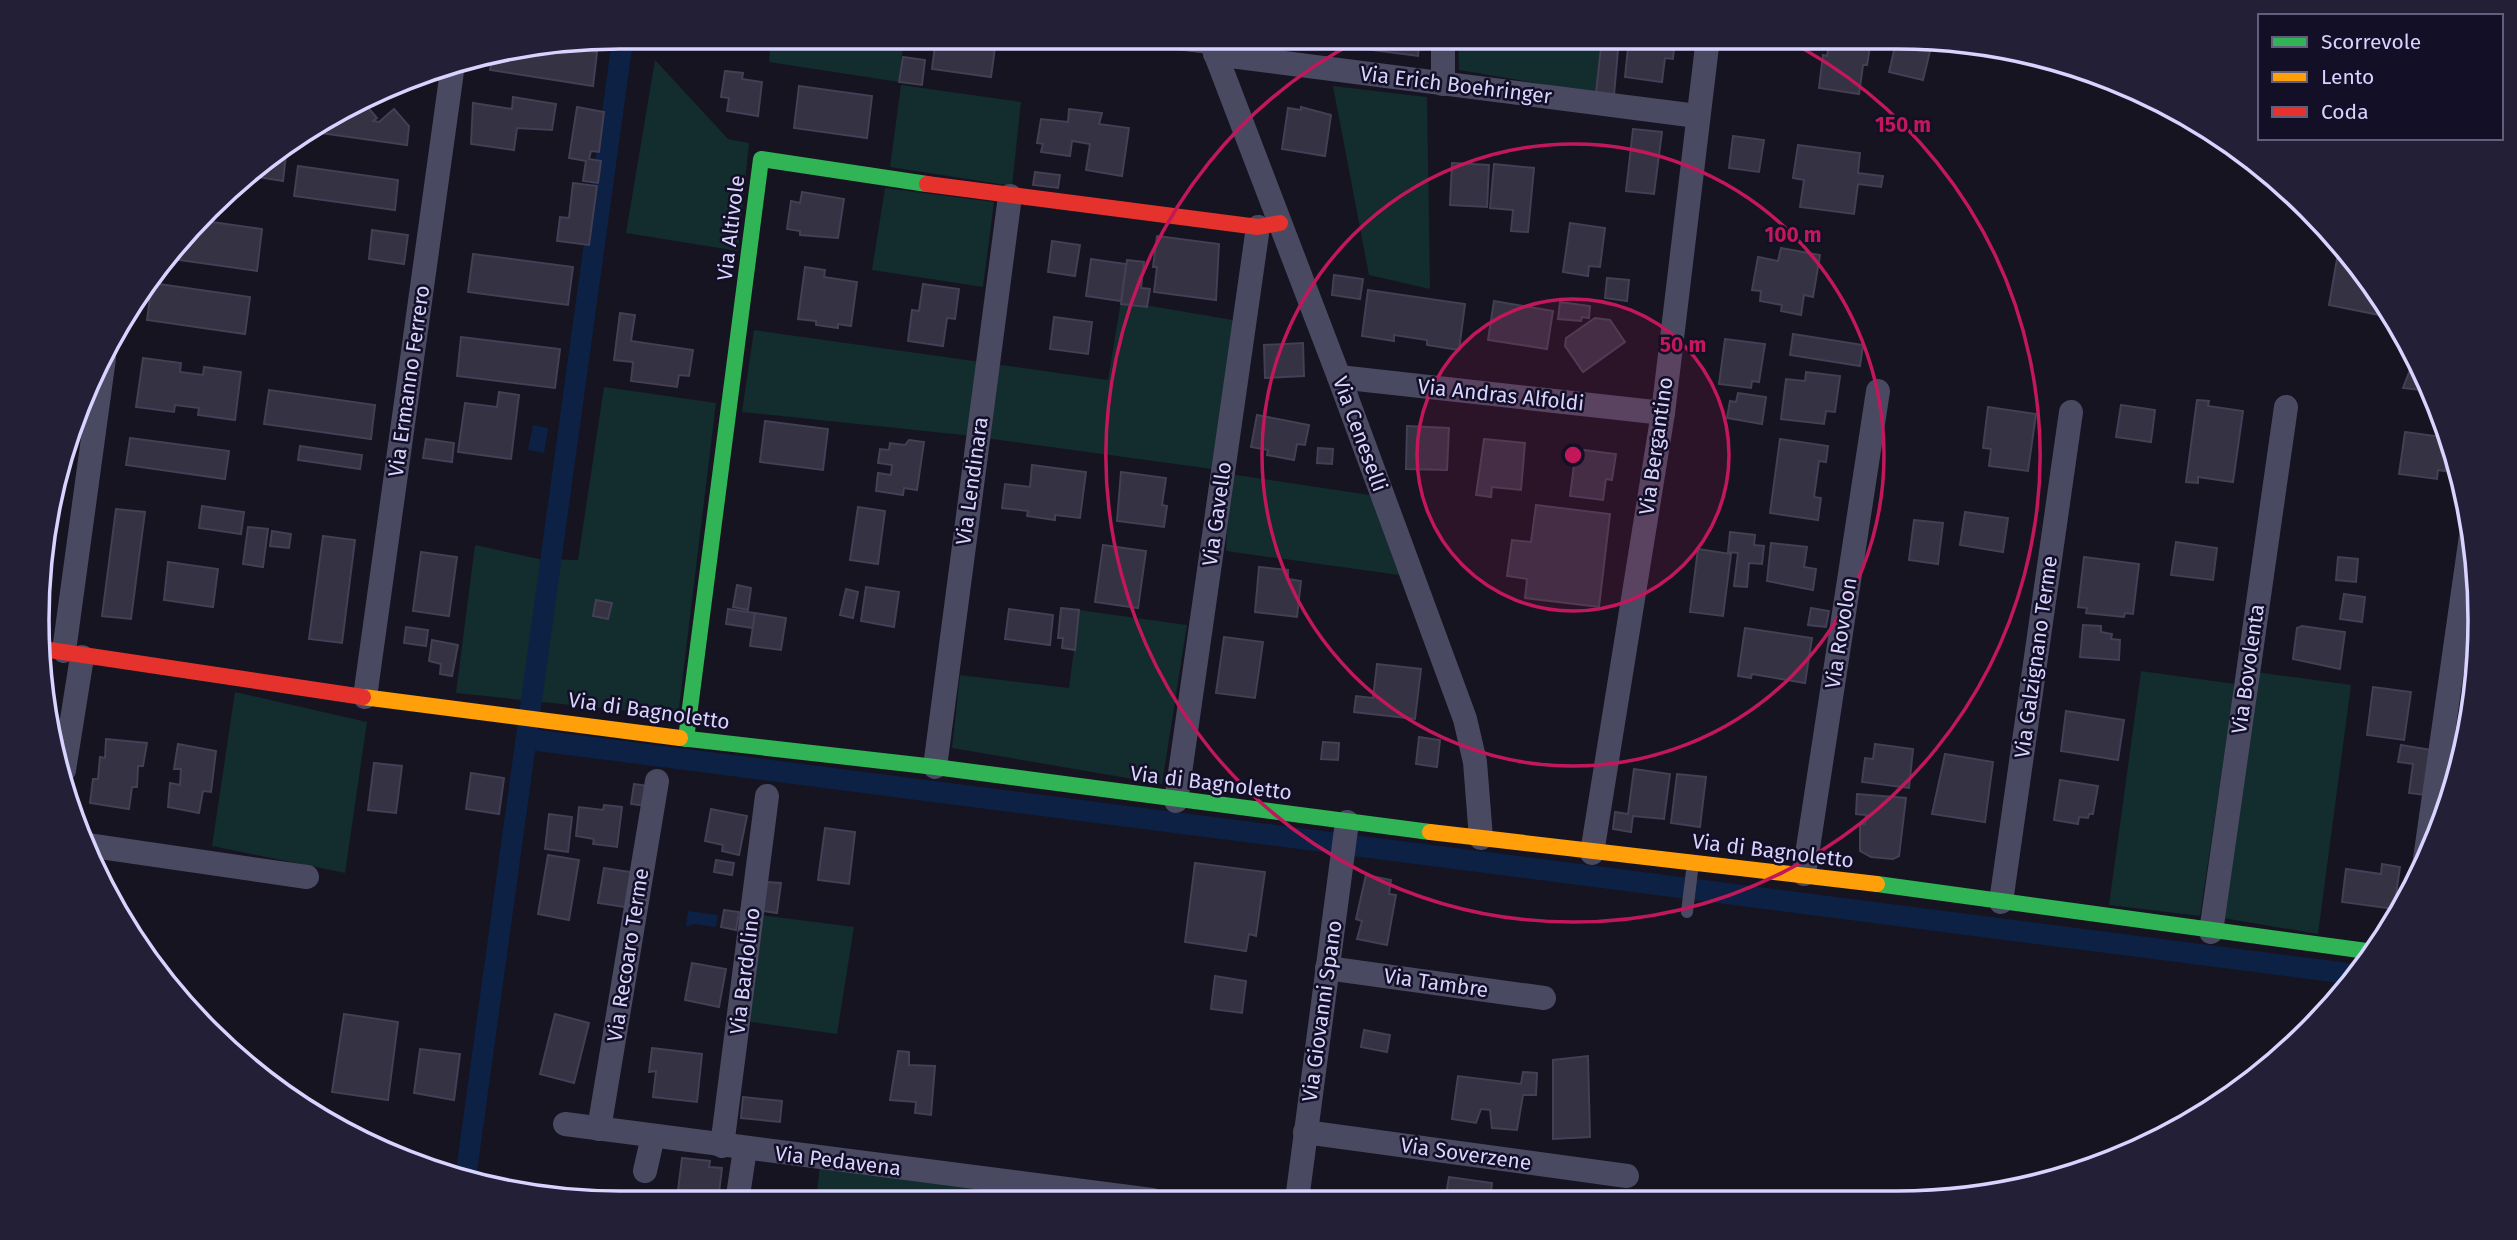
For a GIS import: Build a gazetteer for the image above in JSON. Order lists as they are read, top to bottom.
{
  "streets": {
    "street": [
      "Via Erich Boehringer",
      "Via Altivole",
      "Via Ermanno Ferrero",
      "Via Andras Alfoldi",
      "Via Ceneselli",
      "Via Bergantino",
      "Via Lendinara",
      "Via Gavello",
      "Via Rovolon",
      "Via Galzignano Terme",
      "Via Bovolenta",
      "Via di Bagnoletto",
      "Via Recoaro Terme",
      "Via Bardolino",
      "Via Tambre",
      "Via Giovanni Spano",
      "Via Soverzene",
      "Via Pedavena"
    ]
  },
  "crossings": [
    ["Via Erich Boehringer", "Via Bergantino"],
    ["Via Altivole", "Via Ceneselli"],
    ["Via Altivole", "Via Lendinara"],
    ["Via Altivole", "Via Gavello"],
    ["Via Altivole", "Via di Bagnoletto"],
    ["Via Ermanno Ferrero", "Via di Bagnoletto"],
    ["Via Andras Alfoldi", "Via Ceneselli"],
    ["Via Andras Alfoldi", "Via Bergantino"],
    ["Via Ceneselli", "Via Gavello"],
    ["Via Ceneselli", "Via di Bagnoletto"],
    ["Via Bergantino", "Via di Bagnoletto"],
    ["Via Lendinara", "Via di Bagnoletto"],
    ["Via Gavello", "Via di Bagnoletto"],
    ["Via Rovolon", "Via di Bagnoletto"],
    ["Via Galzignano Terme", "Via di Bagnoletto"],
    ["Via Bovolenta", "Via di Bagnoletto"],
    ["Via di Bagnoletto", "Via Giovanni Spano"],
    ["Via Recoaro Terme", "Via Pedavena"],
    ["Via Bardolino", "Via Pedavena"],
    ["Via Tambre", "Via Giovanni Spano"],
    ["Via Giovanni Spano", "Via Soverzene"]
  ],
  "legend": ["Scorrevole", "Lento", "Coda"],
  "rings": ["150 m", "100 m", "50 m"]
}
